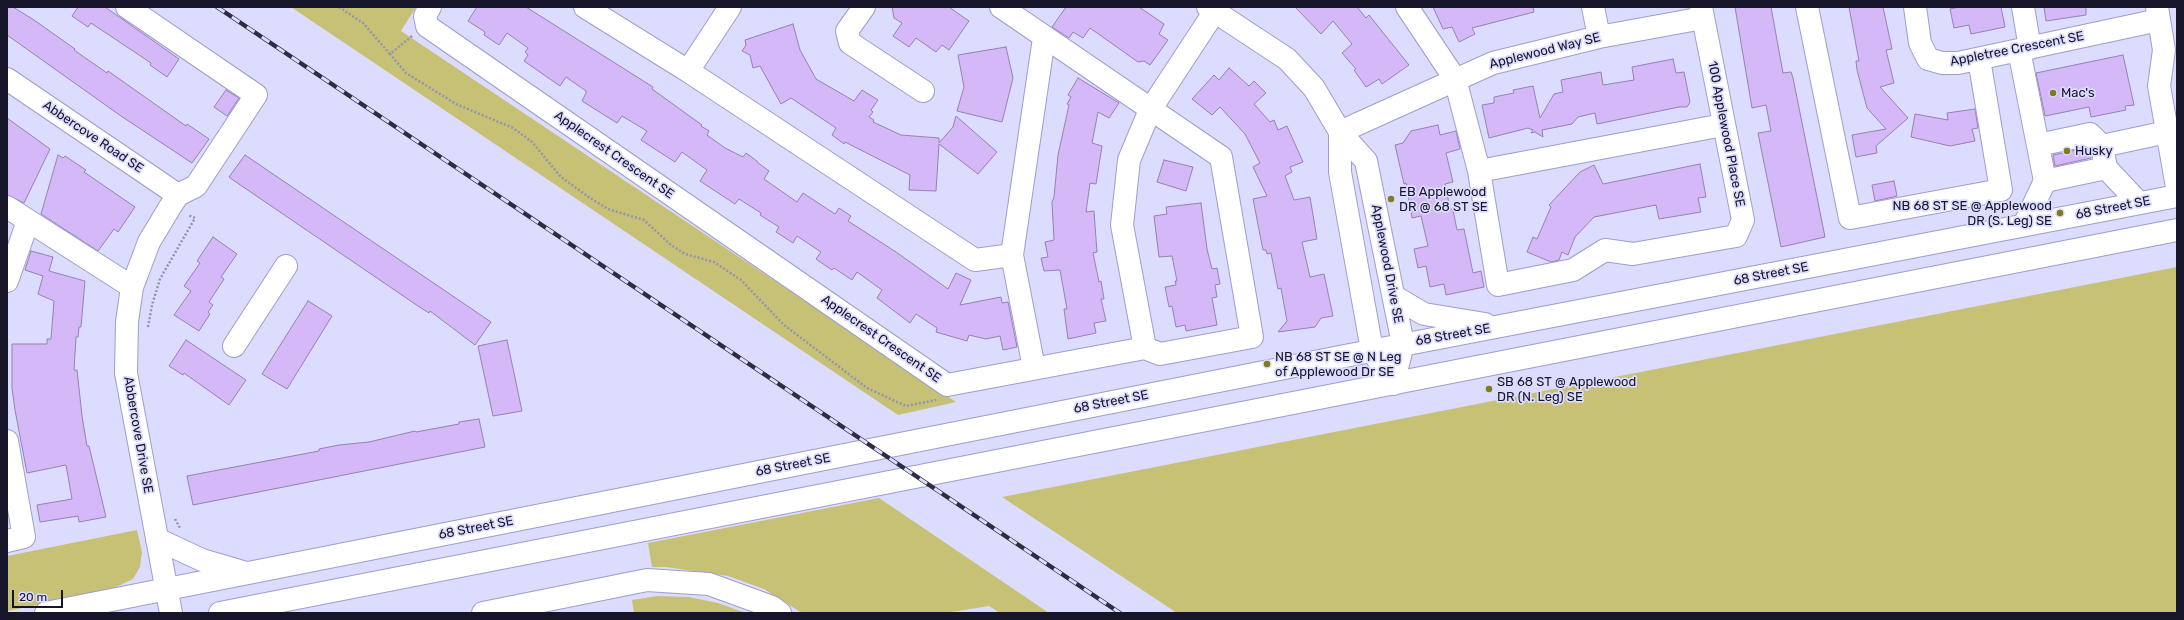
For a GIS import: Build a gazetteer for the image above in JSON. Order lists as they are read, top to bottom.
{
  "streets": {
    "main road": [
      "Appletree Crescent SE",
      "Applewood Way SE",
      "100 Applewood Place SE",
      "Abbercove Road SE",
      "Applecrest Crescent SE",
      "68 Street SE",
      "Applewood Drive SE",
      "Abbercove Drive SE"
    ]
  },
  "crossings": [
    ["Applewood Way SE", "100 Applewood Place SE"],
    ["Applewood Way SE", "Applewood Drive SE"],
    ["Abbercove Road SE", "Abbercove Drive SE"],
    ["68 Street SE", "Applewood Drive SE"],
    ["68 Street SE", "Abbercove Drive SE"]
  ],
  "places": [
    "Mac's",
    "Husky",
    "EB Applewood DR @ 68 ST SE",
    "NB 68 ST SE @ Applewood DR (S. Leg) SE",
    "NB 68 ST SE @ N Leg of Applewood Dr SE",
    "SB 68 ST @ Applewood DR (N. Leg) SE"
  ],
  "scale_bar": "20 m"
}
